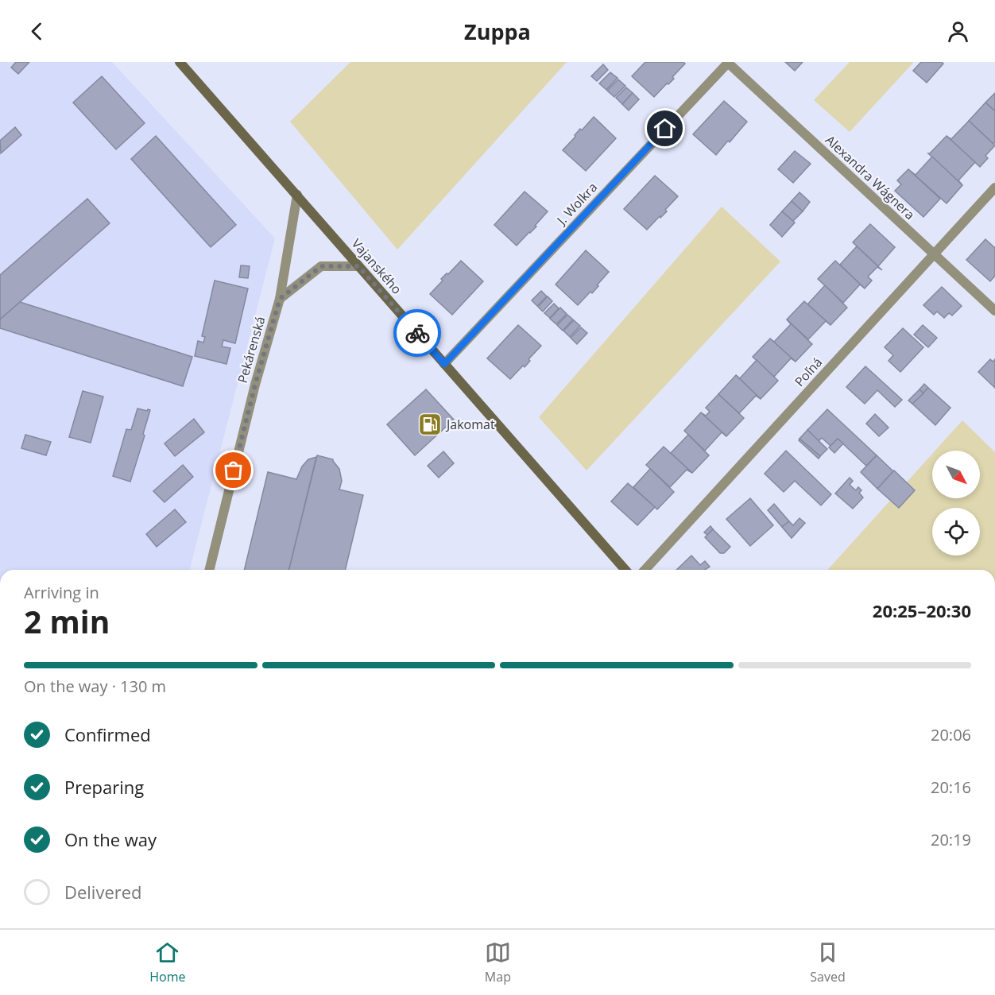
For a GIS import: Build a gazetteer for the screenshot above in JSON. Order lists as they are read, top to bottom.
{
  "streets": {
    "main road": ["Vajanského"],
    "street": [
      "Alexandra Wágnera",
      "J. Wolkra",
      "Pekárenská",
      "Poľná"
    ]
  },
  "crossings": [
    ["Alexandra Wágnera", "J. Wolkra"],
    ["Alexandra Wágnera", "Poľná"],
    ["J. Wolkra", "Vajanského"],
    ["Vajanského", "Pekárenská"]
  ],
  "places": {
    "fuel station": ["Jakomat"]
  },
  "north": "bottom right",
  "page": {
    "header": "Zuppa",
    "heading": ["2 min", "Arriving in", "20:25–20:30"],
    "bar": "On the way · 130 m",
    "list": [
      ["Confirmed", "20:06"],
      ["Preparing", "20:16"],
      ["On the way", "20:19"],
      "Delivered"
    ],
    "tabs": ["Home", "Map", "Saved"]
  }
}
